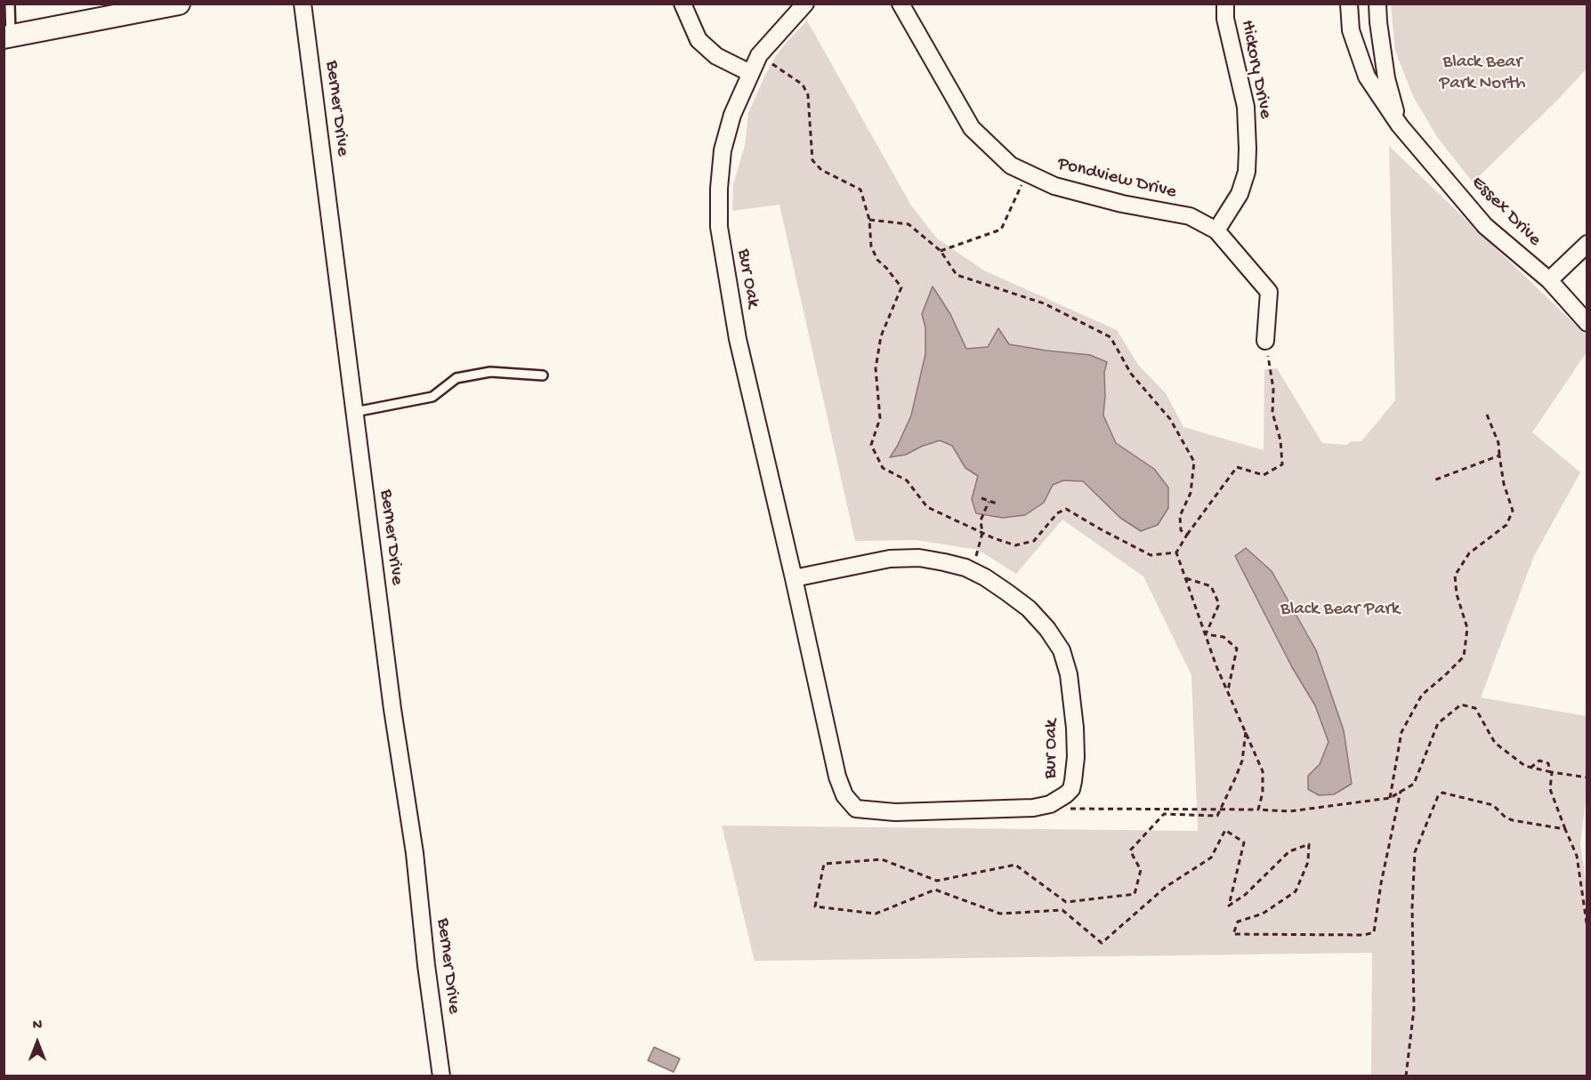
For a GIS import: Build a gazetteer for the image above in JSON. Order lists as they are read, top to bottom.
{
  "streets": {
    "street": [
      "Hickory Drive",
      "Berner Drive",
      "Pondview Drive",
      "Essex Drive",
      "Bur Oak"
    ]
  },
  "crossings": [
    ["Hickory Drive", "Pondview Drive"]
  ],
  "parks": ["Black Bear Park North", "Black Bear Park"],
  "north": "top"
}
